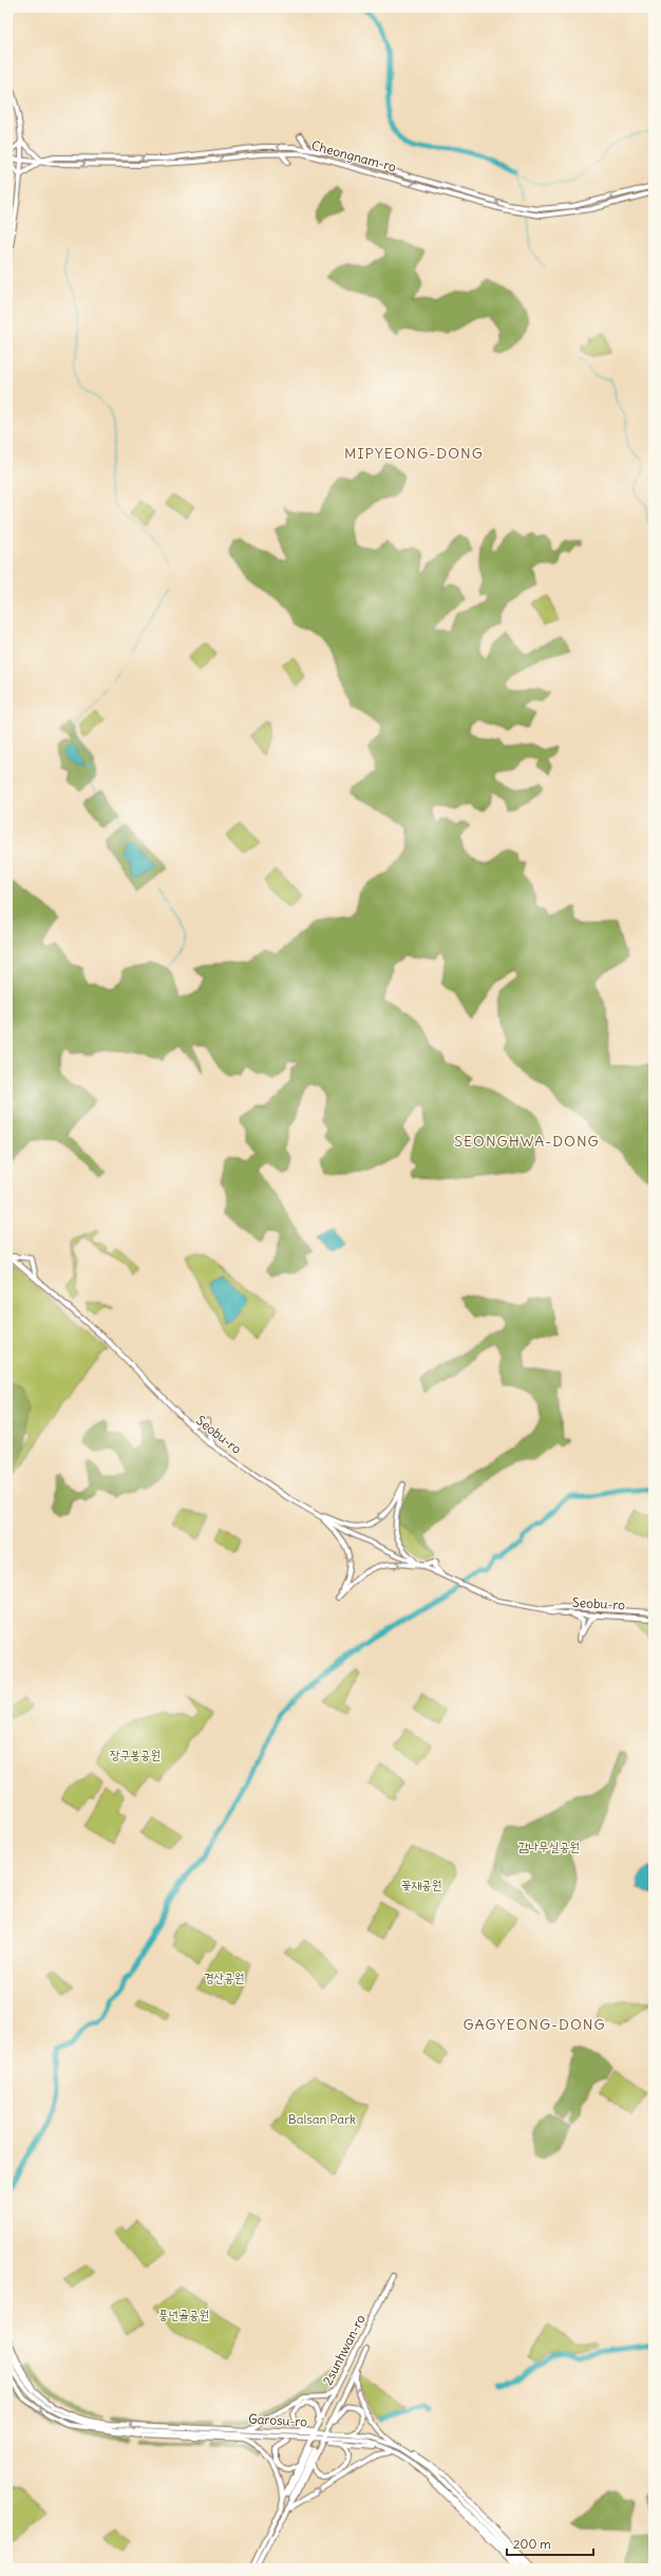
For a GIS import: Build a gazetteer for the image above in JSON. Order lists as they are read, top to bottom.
{
  "streets": {
    "main road": [
      "Cheongnam-ro",
      "Seobu-ro",
      "2sunhwan-ro",
      "Garosu-ro"
    ]
  },
  "crossings": [
    ["2sunhwan-ro", "Garosu-ro"]
  ],
  "districts": ["MIPYEONG-DONG", "SEONGHWA-DONG", "GAGYEONG-DONG"],
  "parks": [
    "장구봉공원",
    "감나무실공원",
    "꽃재공원",
    "경산공원",
    "Balsan Park",
    "풍년골공원"
  ],
  "scale_bar": "200 m"
}
